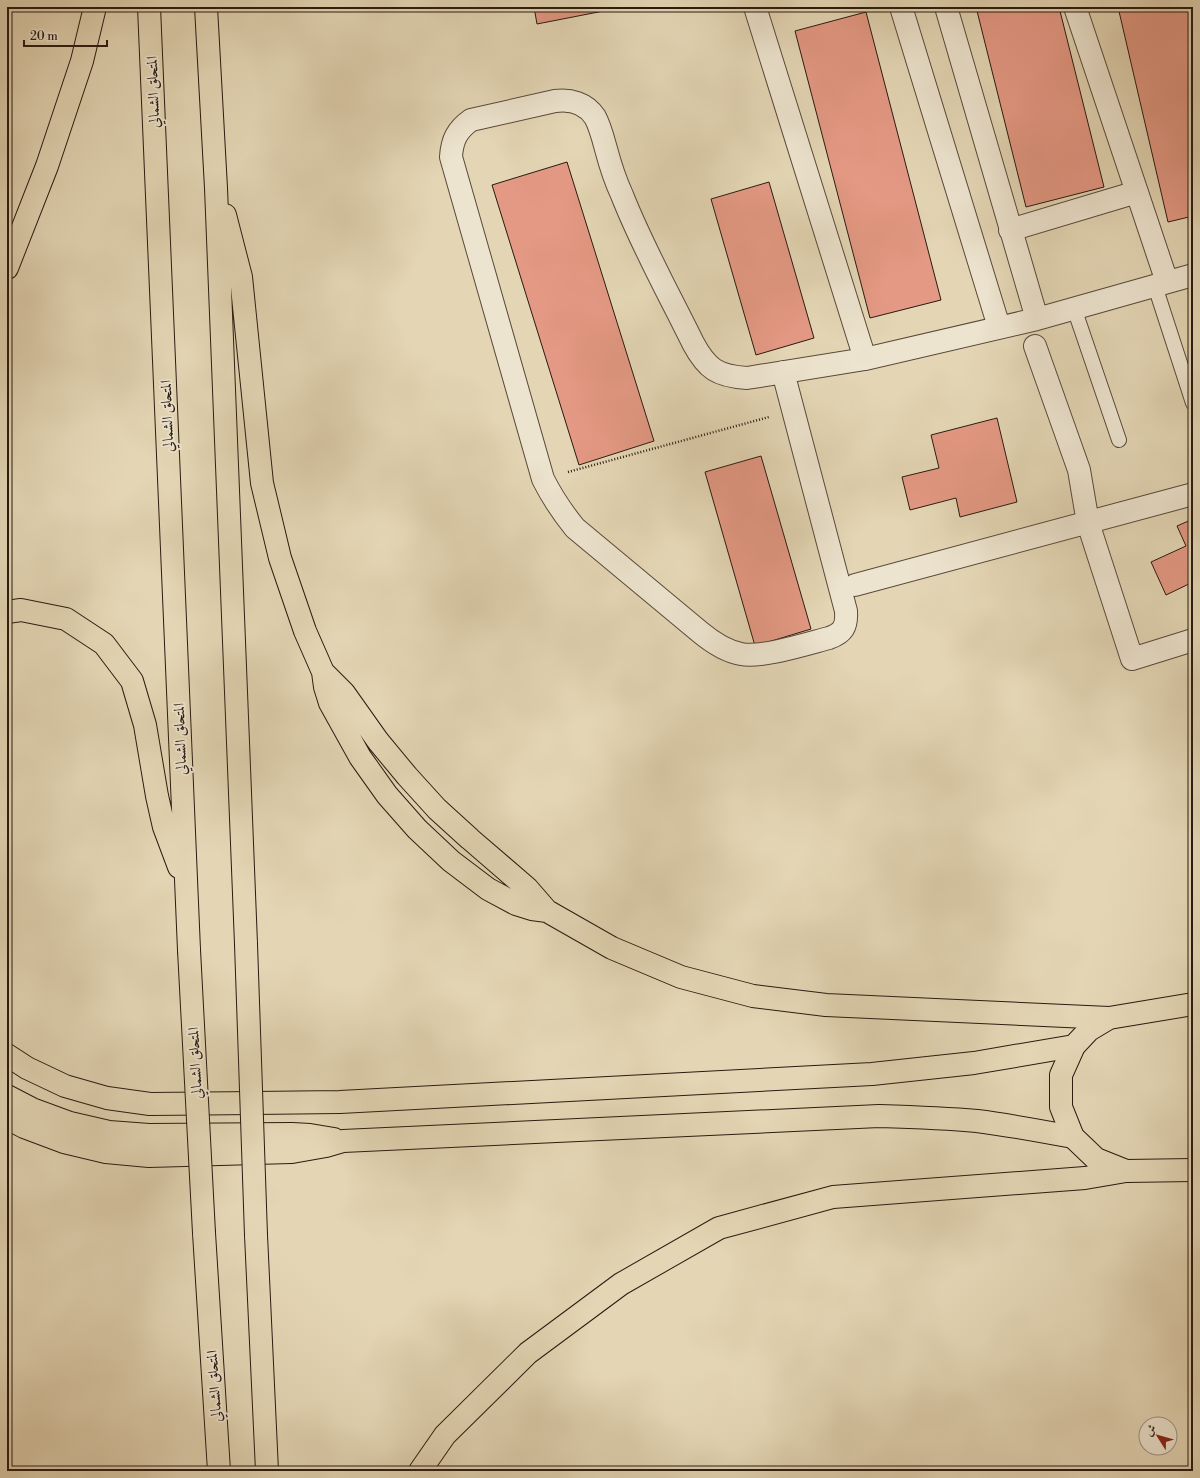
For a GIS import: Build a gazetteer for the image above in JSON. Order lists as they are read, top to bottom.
{
  "streets": {
    "main road": ["المتحلق الشمالي"]
  },
  "scale_bar": "20 m",
  "north": "top left"
}
